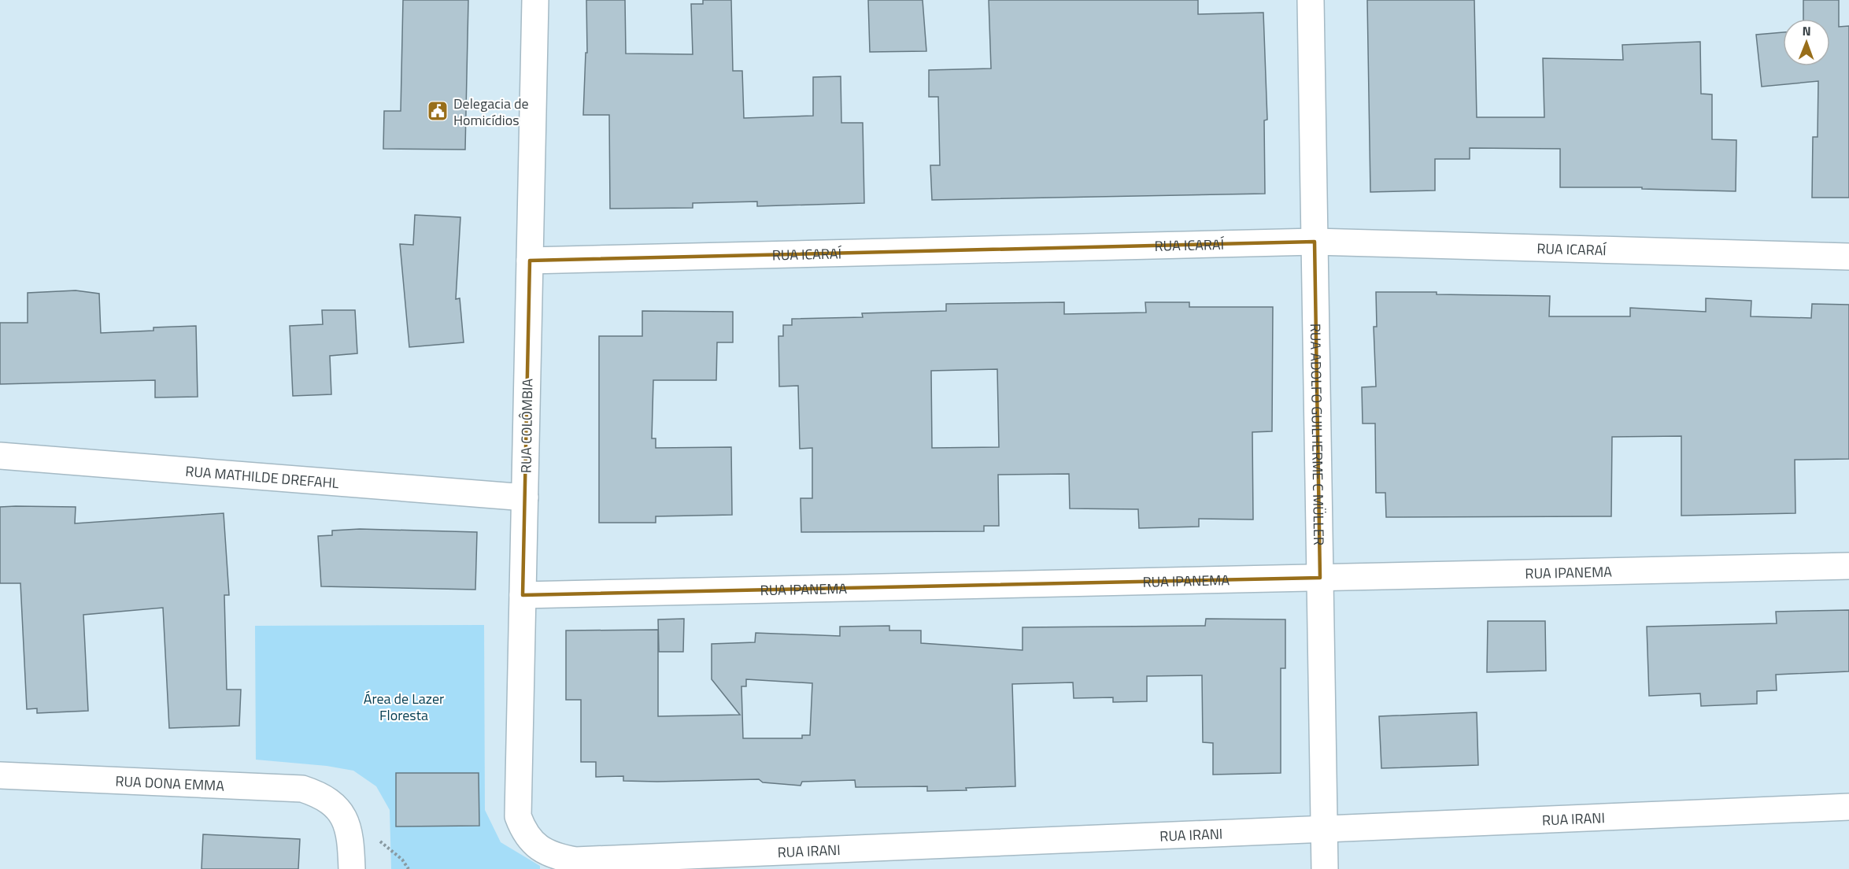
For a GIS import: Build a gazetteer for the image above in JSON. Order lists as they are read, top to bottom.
{
  "streets": {
    "street": [
      "RUA ICARAÍ",
      "RUA COLÔMBIA",
      "RUA ADOLFO GUILHERME C MÜLLER",
      "RUA MATHILDE DREFAHL",
      "RUA IPANEMA",
      "RUA DONA EMMA",
      "RUA IRANI"
    ]
  },
  "crossings": [
    ["RUA ICARAÍ", "RUA COLÔMBIA"],
    ["RUA ICARAÍ", "RUA ADOLFO GUILHERME C MÜLLER"],
    ["RUA COLÔMBIA", "RUA MATHILDE DREFAHL"],
    ["RUA COLÔMBIA", "RUA IPANEMA"],
    ["RUA COLÔMBIA", "RUA IRANI"],
    ["RUA ADOLFO GUILHERME C MÜLLER", "RUA IPANEMA"],
    ["RUA ADOLFO GUILHERME C MÜLLER", "RUA IRANI"]
  ],
  "parks": ["Área de Lazer Floresta"],
  "places": {
    "public building": ["Delegacia de Homicídios"]
  },
  "north": "top"
}
